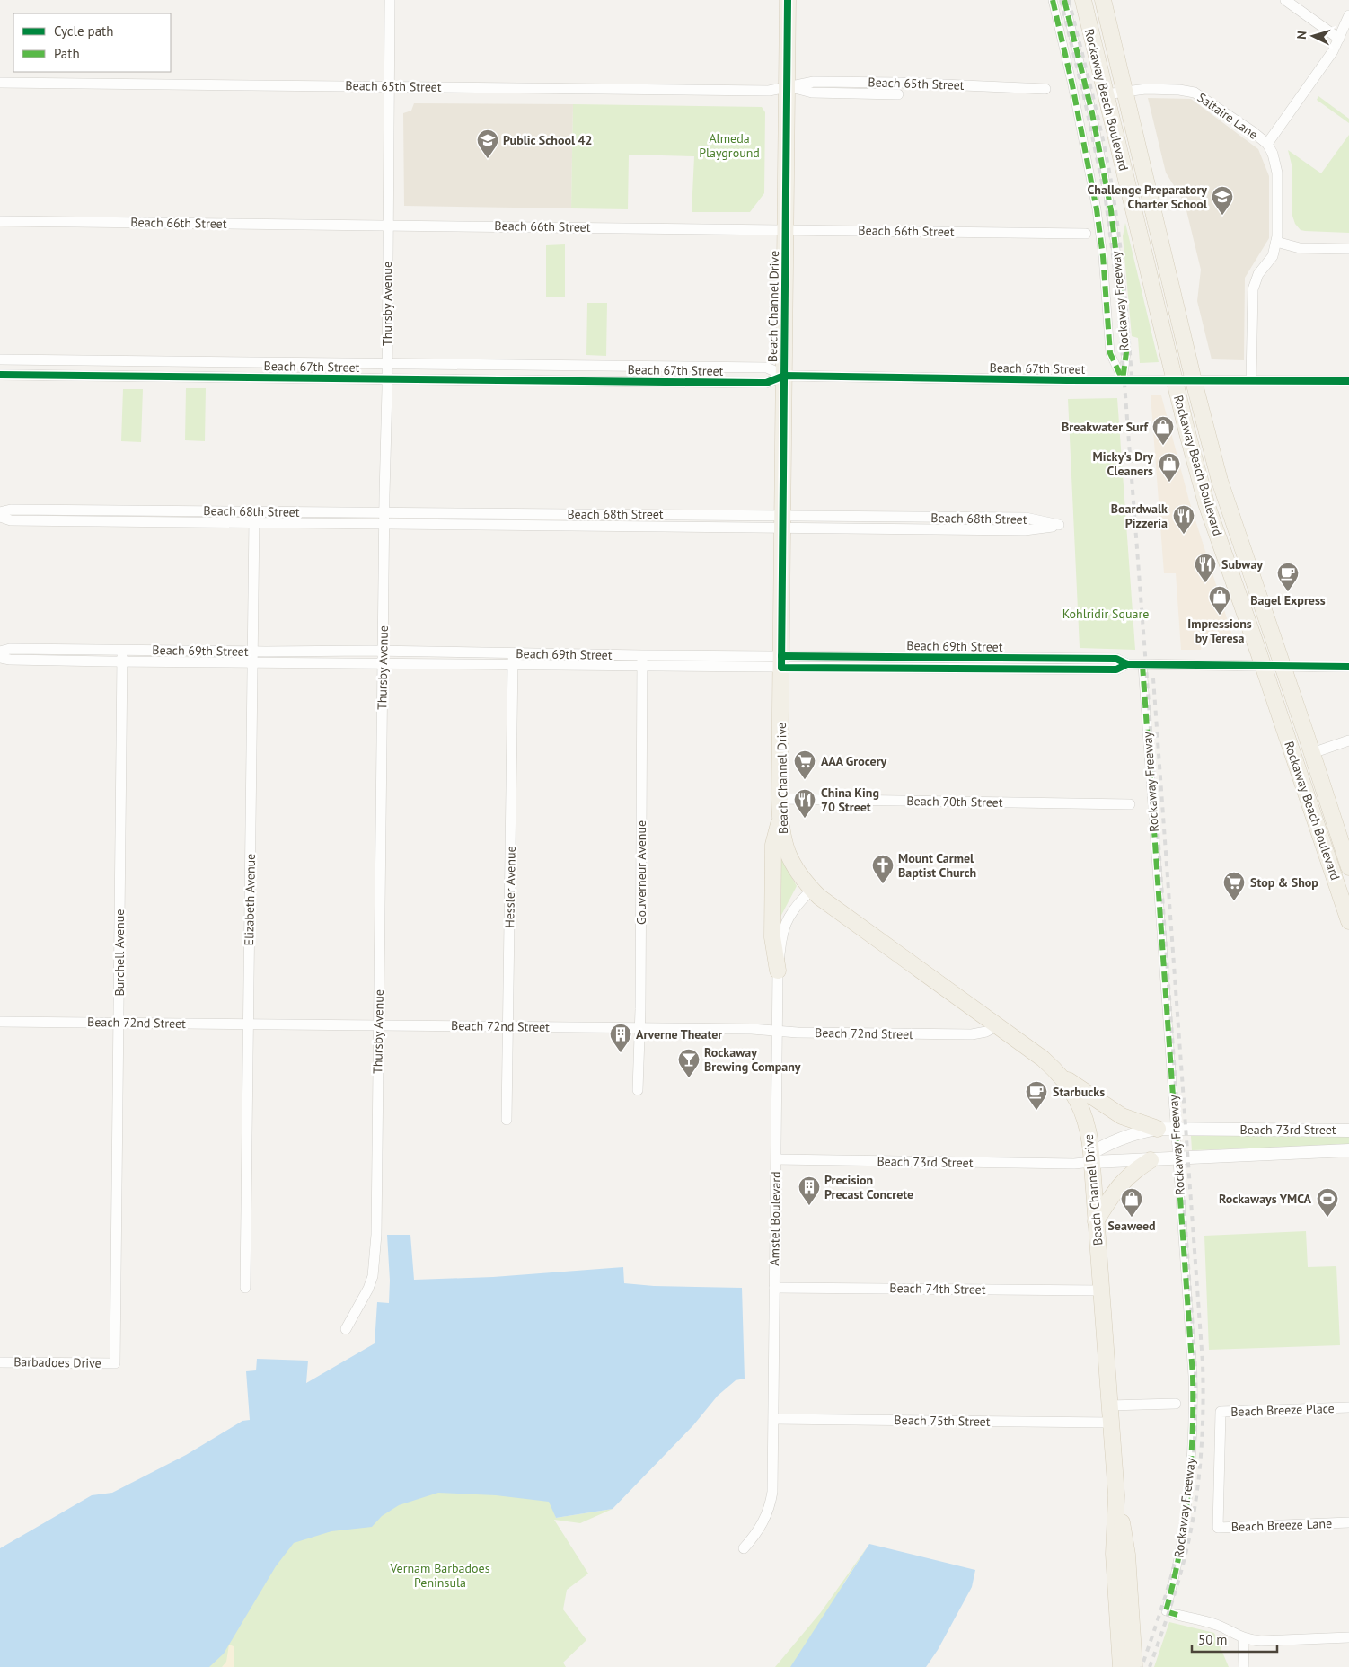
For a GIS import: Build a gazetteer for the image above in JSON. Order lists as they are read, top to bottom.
{
  "streets": {
    "main road": ["Rockaway Beach Boulevard", "Beach Channel Drive"],
    "street": [
      "Beach 65th Street",
      "Saltaire Lane",
      "Beach 66th Street",
      "Rockaway Freeway",
      "Thursby Avenue",
      "Beach 67th Street",
      "Beach 68th Street",
      "Beach 69th Street",
      "Beach 70th Street",
      "Gouverneur Avenue",
      "Hessler Avenue",
      "Elizabeth Avenue",
      "Burchell Avenue",
      "Beach 72nd Street",
      "Beach 73rd Street",
      "Amstel Boulevard",
      "Beach 74th Street",
      "Barbadoes Drive",
      "Beach Breeze Place",
      "Beach 75th Street",
      "Beach Breeze Lane"
    ]
  },
  "crossings": [
    ["Beach 65th Street", "Thursby Avenue"],
    ["Beach 65th Street", "Beach Channel Drive"],
    ["Rockaway Beach Boulevard", "Saltaire Lane"],
    ["Rockaway Beach Boulevard", "Beach 67th Street"],
    ["Rockaway Beach Boulevard", "Beach 69th Street"],
    ["Beach 66th Street", "Thursby Avenue"],
    ["Beach 66th Street", "Beach Channel Drive"],
    ["Rockaway Freeway", "Beach 67th Street"],
    ["Rockaway Freeway", "Beach 69th Street"],
    ["Rockaway Freeway", "Beach 73rd Street"],
    ["Thursby Avenue", "Beach 67th Street"],
    ["Thursby Avenue", "Beach 68th Street"],
    ["Thursby Avenue", "Beach 69th Street"],
    ["Thursby Avenue", "Beach 72nd Street"],
    ["Beach Channel Drive", "Beach 67th Street"],
    ["Beach Channel Drive", "Beach 68th Street"],
    ["Beach Channel Drive", "Beach 69th Street"],
    ["Beach Channel Drive", "Beach 70th Street"],
    ["Beach Channel Drive", "Beach 72nd Street"],
    ["Beach Channel Drive", "Beach 73rd Street"],
    ["Beach Channel Drive", "Amstel Boulevard"],
    ["Beach Channel Drive", "Beach 74th Street"],
    ["Beach Channel Drive", "Beach 75th Street"],
    ["Beach 68th Street", "Elizabeth Avenue"],
    ["Beach 69th Street", "Gouverneur Avenue"],
    ["Beach 69th Street", "Hessler Avenue"],
    ["Beach 69th Street", "Elizabeth Avenue"],
    ["Beach 69th Street", "Burchell Avenue"],
    ["Gouverneur Avenue", "Beach 72nd Street"],
    ["Hessler Avenue", "Beach 72nd Street"],
    ["Elizabeth Avenue", "Beach 72nd Street"],
    ["Burchell Avenue", "Beach 72nd Street"],
    ["Burchell Avenue", "Barbadoes Drive"],
    ["Beach 72nd Street", "Amstel Boulevard"],
    ["Beach 73rd Street", "Amstel Boulevard"],
    ["Amstel Boulevard", "Beach 74th Street"],
    ["Amstel Boulevard", "Beach 75th Street"],
    ["Beach Breeze Place", "Beach Breeze Lane"]
  ],
  "parks": ["Almeda Playground", "Kohlridir Square", "Vernam Barbadoes Peninsula"],
  "places": {
    "school or university": ["Public School 42", "Challenge Preparatory Charter School"],
    "shop": [
      "Breakwater Surf",
      "Micky's Dry Cleaners",
      "Impressions by Teresa",
      "Seaweed"
    ],
    "restaurant": ["Boardwalk Pizzeria", "Subway", "China King 70 Street"],
    "cafe": ["Bagel Express", "Starbucks"],
    "supermarket": ["AAA Grocery", "Stop & Shop"],
    "church": ["Mount Carmel Baptist Church"],
    "building": ["Arverne Theater", "Precision Precast Concrete"],
    "bar": ["Rockaway Brewing Company"],
    "sports": ["Rockaways YMCA"]
  },
  "legend": ["Cycle path", "Path"],
  "scale_bar": "50 m",
  "north": "left"
}
